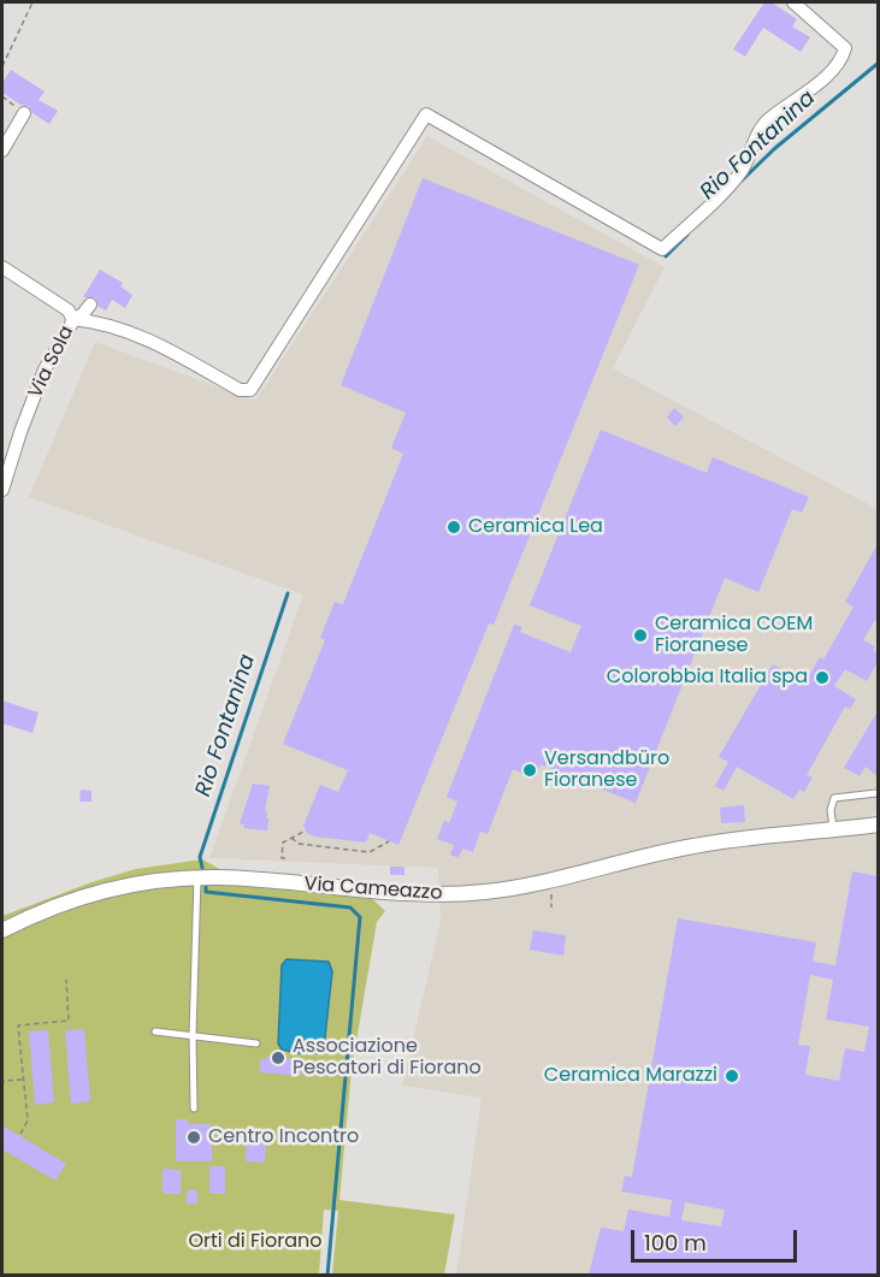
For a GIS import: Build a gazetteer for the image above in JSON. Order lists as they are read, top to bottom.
{
  "streets": {
    "street": ["Via Sola", "Via Cameazzo"]
  },
  "water": ["Rio Fontanina"],
  "parks": ["Orti di Fiorano"],
  "places": [
    "Ceramica Lea",
    "Ceramica COEM Fioranese",
    "Colorobbia Italia spa",
    "Versandbüro Fioranese",
    "Associazione Pescatori di Fiorano",
    "Ceramica Marazzi",
    "Centro Incontro"
  ],
  "scale_bar": "100 m"
}
